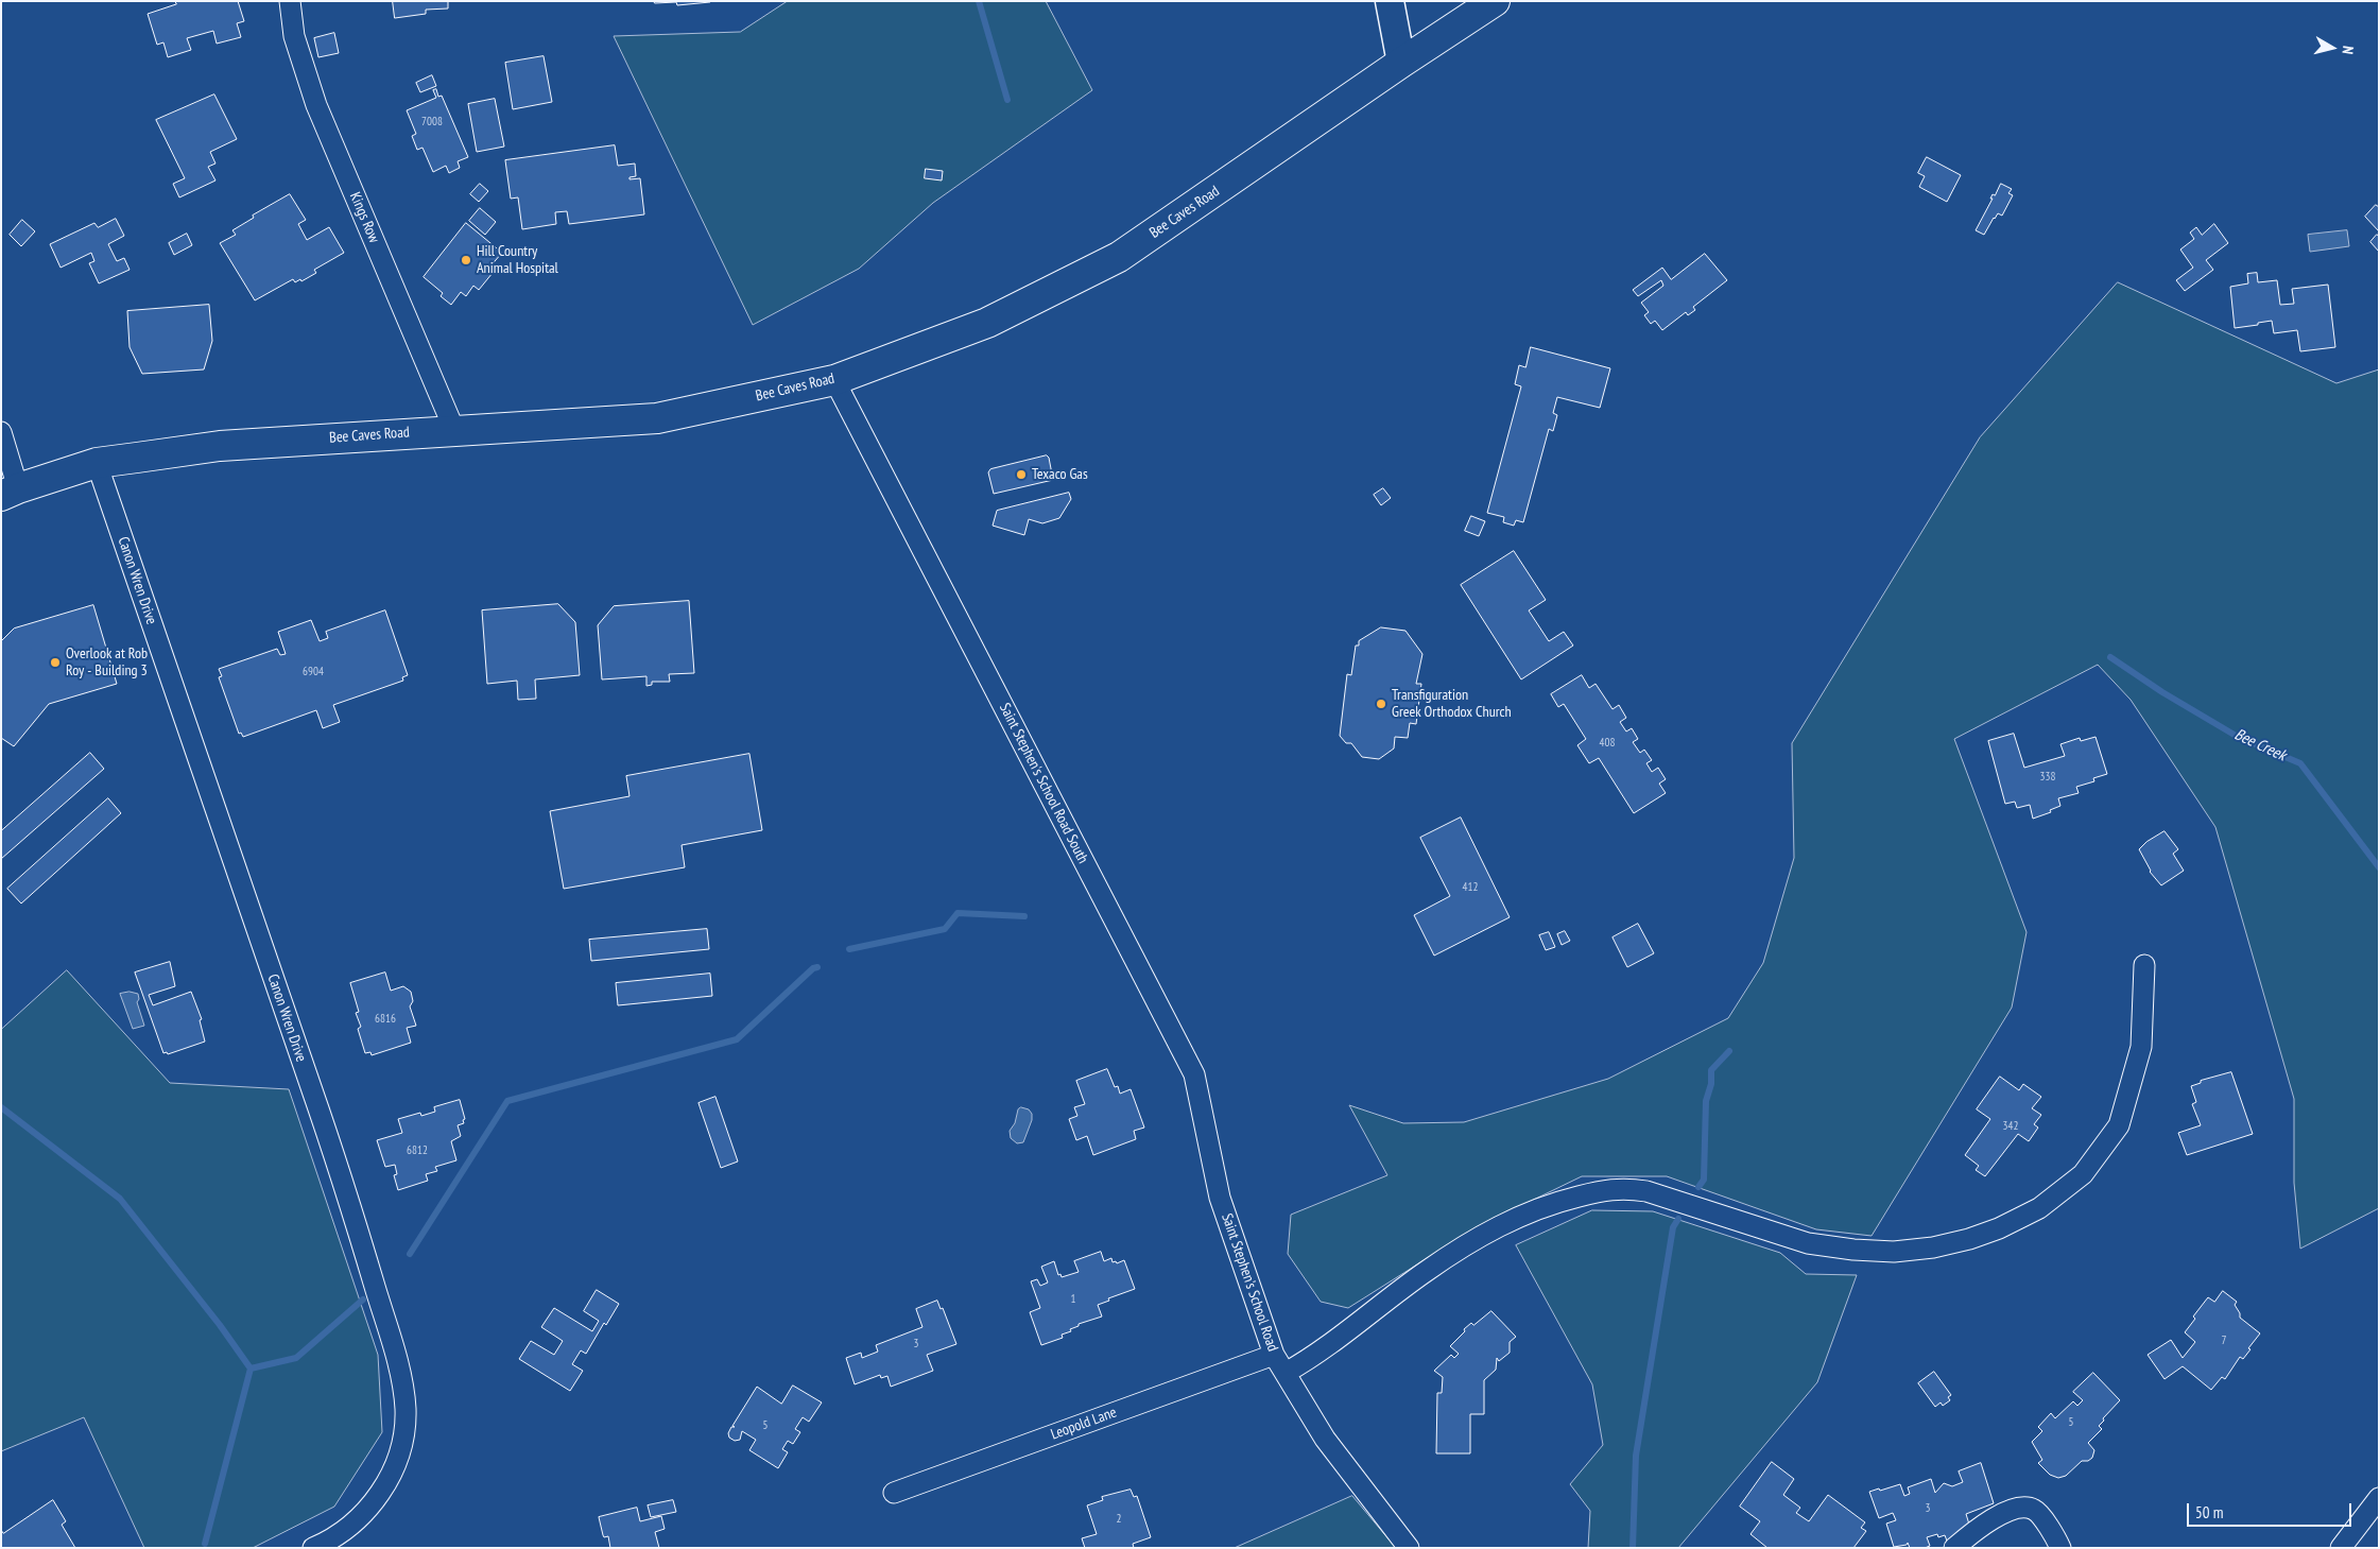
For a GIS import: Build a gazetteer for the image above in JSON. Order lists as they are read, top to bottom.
{
  "streets": {
    "main road": ["Bee Caves Road"],
    "street": [
      "Kings Row",
      "Canon Wren Drive",
      "Saint Stephen's School Road South",
      "Saint Stephen's School Road",
      "Leopold Lane"
    ]
  },
  "crossings": [
    ["Bee Caves Road", "Kings Row"],
    ["Bee Caves Road", "Canon Wren Drive"],
    ["Bee Caves Road", "Saint Stephen's School Road South"],
    ["Saint Stephen's School Road South", "Saint Stephen's School Road"],
    ["Saint Stephen's School Road", "Leopold Lane"]
  ],
  "water": ["Bee Creek"],
  "places": [
    "Hill Country Animal Hospital",
    "Texaco Gas",
    "Overlook at Rob Roy - Building 3",
    "Transfiguration Greek Orthodox Church"
  ],
  "house_numbers": [
    "7008",
    "6904",
    "408",
    "338",
    "412",
    "6816",
    "342",
    "6812",
    "1",
    "7",
    "3",
    "5",
    "5",
    "3",
    "2"
  ],
  "scale_bar": "50 m",
  "north": "right"
}
